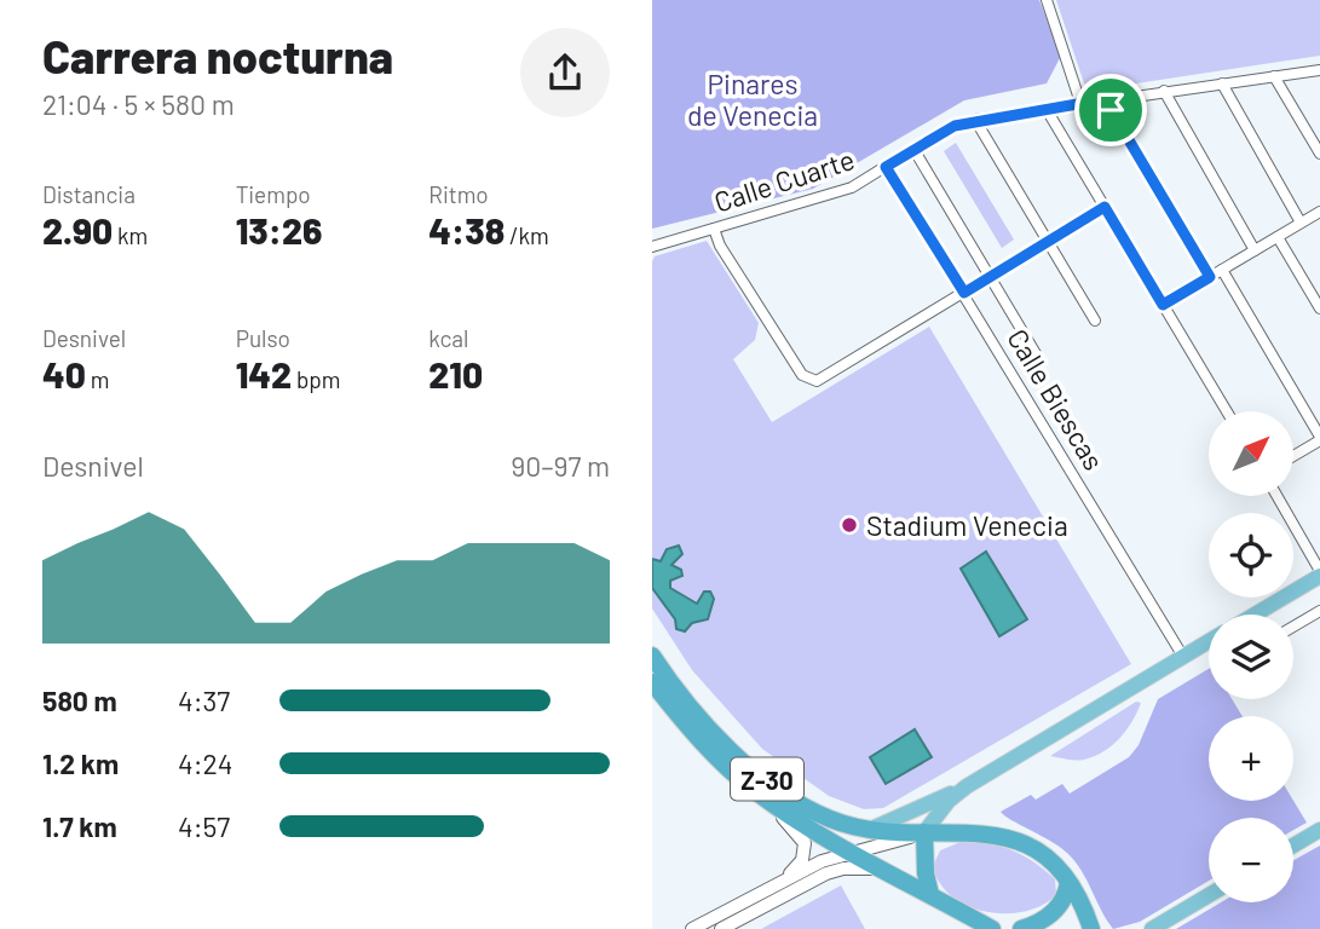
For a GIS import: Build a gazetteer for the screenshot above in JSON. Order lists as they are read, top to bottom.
{
  "streets": {
    "highway": ["Z-30"],
    "street": ["Calle Cuarte", "Calle Biescas"]
  },
  "crossings": [
    ["Calle Cuarte", "Calle Biescas"]
  ],
  "parks": ["Pinares de Venecia"],
  "places": ["Stadium Venecia"],
  "north": "top right",
  "page": {
    "heading": ["Carrera nocturna", "21:04 · 5 × 580 m"],
    "stats": [
      ["Distancia", "2.90 km"],
      ["Tiempo", "13:26"],
      ["Ritmo", "4:38 /km"],
      ["Desnivel", "40 m"],
      ["Pulso", "142 bpm"],
      ["kcal", "210"]
    ],
    "map_buttons": ["+", "−"],
    "chart": ["Desnivel", "90–97 m"],
    "list": [
      {
        "name": "580 m",
        "note": "4:37"
      },
      {
        "name": "1.2 km",
        "note": "4:24"
      },
      {
        "name": "1.7 km",
        "note": "4:57"
      }
    ]
  }
}
